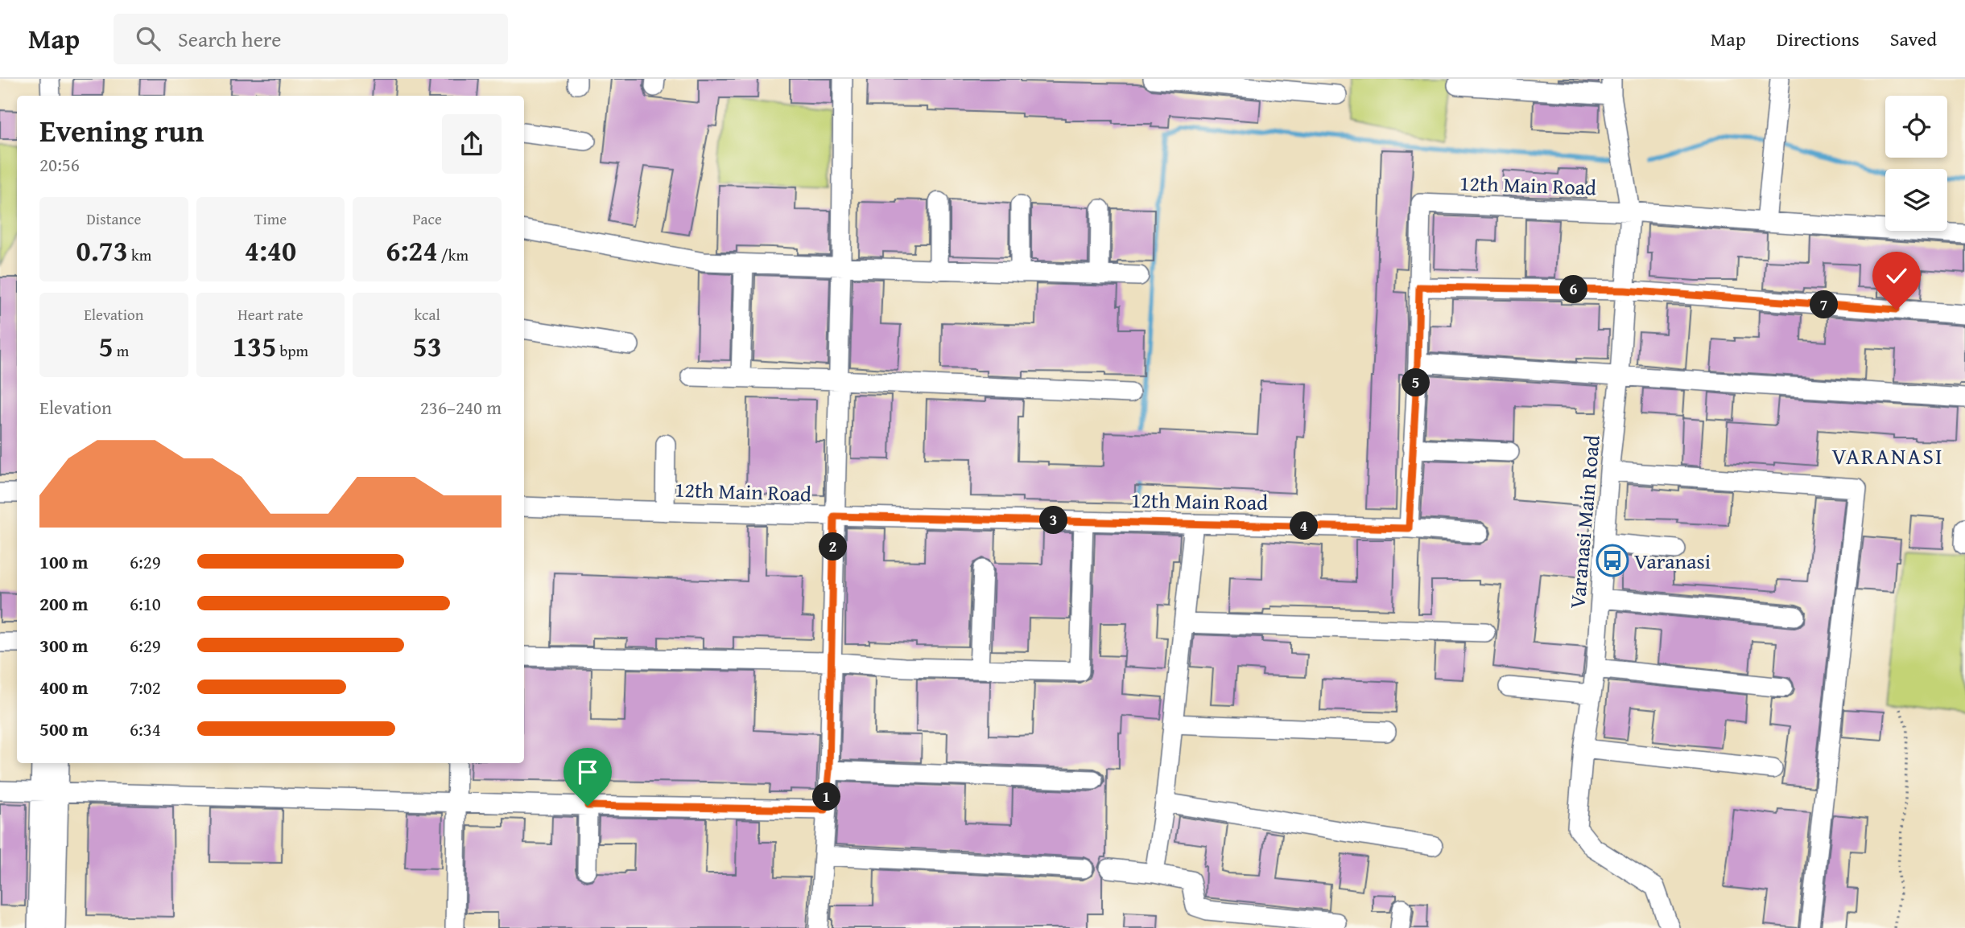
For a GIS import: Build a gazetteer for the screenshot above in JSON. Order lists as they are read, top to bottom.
{
  "streets": {
    "street": ["12th Main Road", "Varanasi Main Road"]
  },
  "crossings": [
    ["12th Main Road", "Varanasi Main Road"]
  ],
  "districts": ["VARANASI"],
  "places": {
    "bus stop": ["Varanasi"]
  },
  "page": {
    "header": "Map",
    "search": "Search here",
    "nav": ["Map", "Directions", "Saved"],
    "heading": ["Evening run", "20:56"],
    "stats": [
      ["Distance", "0.73 km"],
      ["Time", "4:40"],
      ["Pace", "6:24 /km"],
      ["Elevation", "5 m"],
      ["Heart rate", "135 bpm"],
      ["kcal", "53"]
    ],
    "pins": [
      "6",
      "7",
      "5",
      "3",
      "4",
      "2",
      "1"
    ],
    "chart": ["Elevation", "236–240 m"],
    "list": [
      {
        "name": "100 m",
        "note": "6:29"
      },
      {
        "name": "200 m",
        "note": "6:10"
      },
      {
        "name": "300 m",
        "note": "6:29"
      },
      {
        "name": "400 m",
        "note": "7:02"
      },
      {
        "name": "500 m",
        "note": "6:34"
      }
    ]
  }
}
